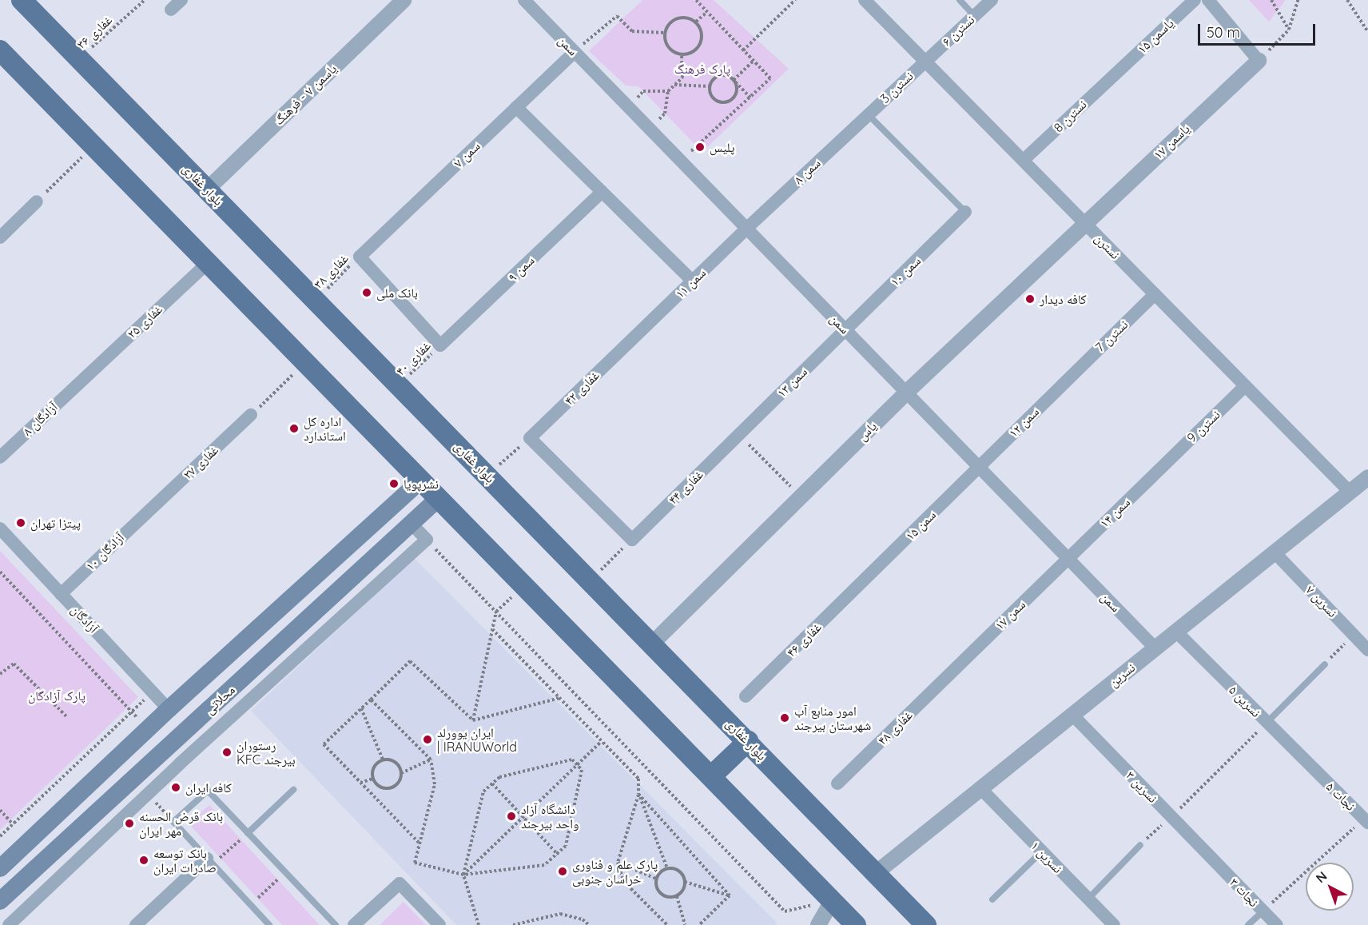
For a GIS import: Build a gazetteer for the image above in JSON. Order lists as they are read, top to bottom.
{
  "streets": {
    "main road": ["بلوار غفاری", "محلاتی"],
    "street": [
      "نسترن ۶",
      "یاسمن ۱۵",
      "سمن",
      "نسترن 3",
      "یاسمن ۷ - فرهنگ",
      "نسترن 8",
      "یاسمن ۱۷",
      "سمن ۷",
      "سمن ۸",
      "نسترن",
      "سمن ۹",
      "سمن ۱۰",
      "سمن ۱۱",
      "غفاری ۲۵",
      "نسترن 7",
      "سمن ۱۳",
      "غفاری ۴۲",
      "آزادگان ۸",
      "سمن ۱۲",
      "نسترن 9",
      "یاس",
      "غفاری ۲۷",
      "غفاری ۴۴",
      "سمن ۱۴",
      "سمن ۱۵",
      "آزادگان ۱۰",
      "نسرین ۷",
      "سمن ۱۷",
      "آزادگان",
      "غفاری ۴۶",
      "نسرین",
      "نسرین ۵",
      "غفاری ۴۸",
      "نسرین ۳",
      "نجات ۵",
      "نسرین ۱",
      "نجات ۳"
    ],
    "path": ["غفاری ۳۶", "غفاری ۳۸", "غفاری ۴۰"]
  },
  "crossings": [
    ["نسترن ۶", "نسترن 3"],
    ["نسترن ۶", "نسترن"],
    ["غفاری ۳۶", "بلوار غفاری"],
    ["یاسمن ۱۵", "نسترن 8"],
    ["سمن", "سمن ۷"],
    ["سمن", "سمن ۸"],
    ["سمن", "سمن ۱۰"],
    ["سمن", "سمن ۱۱"],
    ["سمن", "سمن ۱۳"],
    ["سمن", "سمن ۱۲"],
    ["سمن", "یاس"],
    ["سمن", "سمن ۱۴"],
    ["سمن", "سمن ۱۵"],
    ["سمن", "سمن ۱۷"],
    ["سمن", "نسرین"],
    ["نسترن 3", "سمن ۸"],
    ["نسترن 3", "نسترن"],
    ["یاسمن ۷ - فرهنگ", "بلوار غفاری"],
    ["نسترن 8", "نسترن"],
    ["یاسمن ۱۷", "نسترن"],
    ["یاسمن ۱۷", "یاس"],
    ["سمن ۷", "غفاری ۳۸"],
    ["سمن ۸", "سمن ۱۱"],
    ["بلوار غفاری", "غفاری ۳۸"],
    ["بلوار غفاری", "غفاری ۴۰"],
    ["بلوار غفاری", "یاس"],
    ["بلوار غفاری", "نسرین"],
    ["نسترن", "نسترن 7"],
    ["نسترن", "نسترن 9"],
    ["نسترن", "یاس"],
    ["نسترن", "نسرین"],
    ["سمن ۹", "غفاری ۴۰"],
    ["سمن ۱۰", "سمن ۱۳"],
    ["سمن ۱۱", "غفاری ۴۲"],
    ["غفاری ۲۵", "آزادگان ۸"],
    ["نسترن 7", "سمن ۱۲"],
    ["سمن ۱۳", "غفاری ۴۴"],
    ["سمن ۱۲", "سمن ۱۵"],
    ["نسترن 9", "سمن ۱۴"],
    ["غفاری ۲۷", "آزادگان ۱۰"],
    ["سمن ۱۴", "سمن ۱۷"],
    ["سمن ۱۵", "غفاری ۴۶"],
    ["آزادگان ۱۰", "آزادگان"],
    ["نسرین ۷", "نسرین"],
    ["سمن ۱۷", "غفاری ۴۸"],
    ["آزادگان", "محلاتی"],
    ["نسرین", "نسرین ۵"],
    ["نسرین", "نسرین ۳"],
    ["نسرین", "نسرین ۱"],
    ["نسرین ۵", "نجات ۵"],
    ["نسرین ۳", "نجات ۳"]
  ],
  "parks": ["پارک فرهنگ", "پارک آزادگان"],
  "places": [
    "پلیس",
    "بانک ملی",
    "کافه دیدار",
    "اداره کل استاندارد",
    "نشرپویا",
    "پیتزا تهران",
    "امور منابع آب شهرستان بیرجند",
    "ایران یوورلد | IRANUWorld",
    "رستوران KFC بیرجند",
    "کافه ایران",
    "دانشگاه آزاد واحد بیرجند",
    "بانک قرض الحسنه مهر ایران",
    "بانک توسعه صادرات ایران",
    "پارک علم و فناوری خراسان جنوبی"
  ],
  "scale_bar": "50 m",
  "north": "top left"
}
